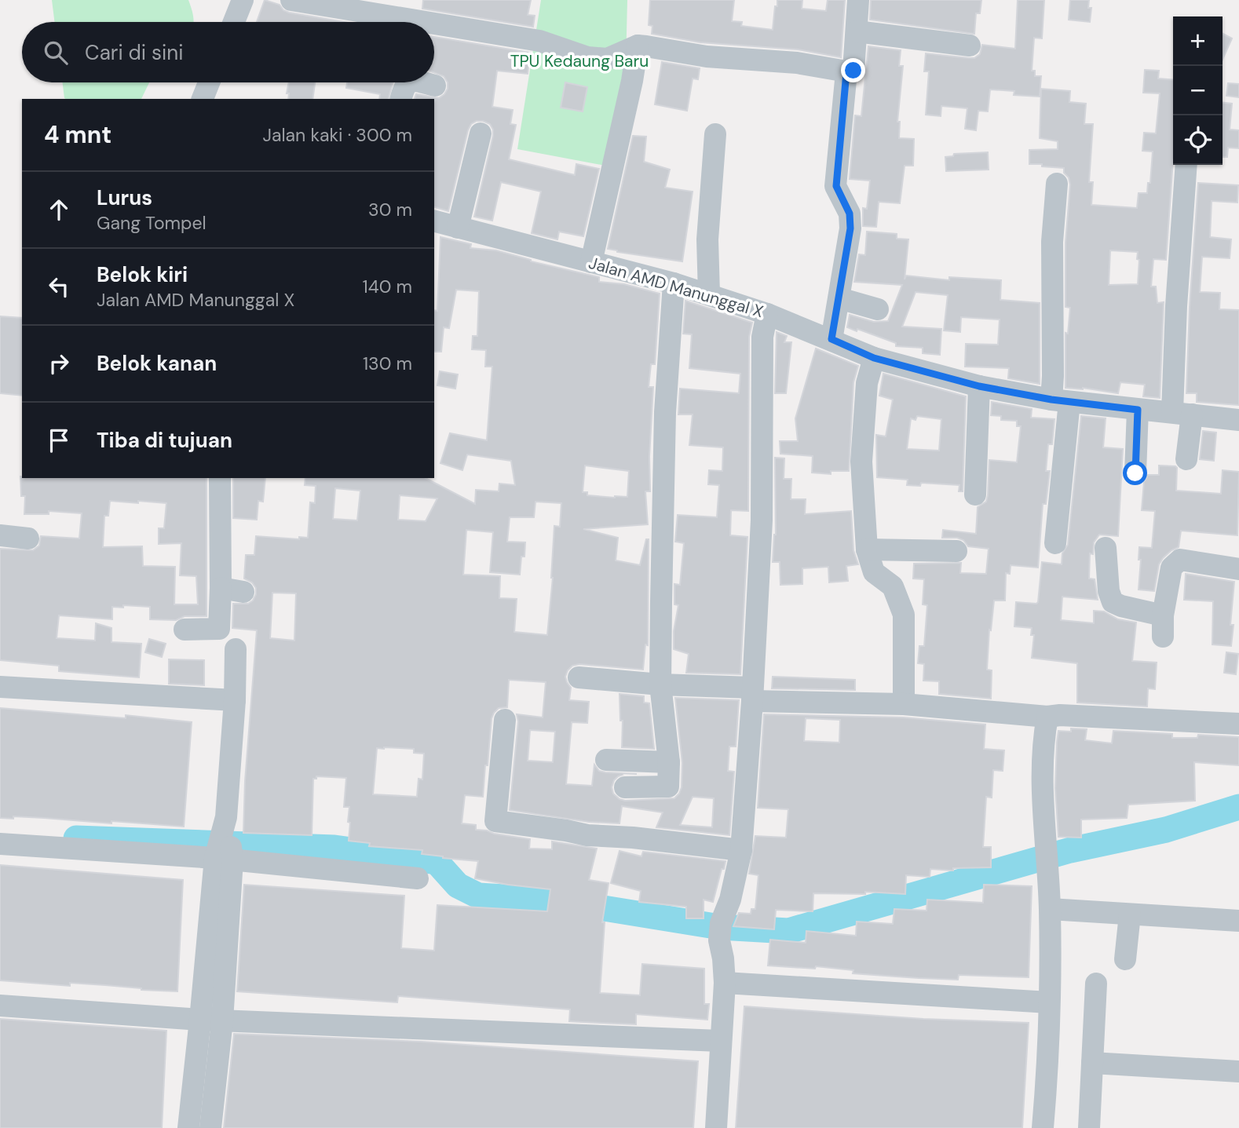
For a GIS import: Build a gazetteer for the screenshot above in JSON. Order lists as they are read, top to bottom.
{
  "streets": {
    "street": ["Jalan AMD Manunggal X"]
  },
  "parks": ["TPU Kedaung Baru"],
  "page": {
    "map_buttons": ["+", "−"],
    "search": "Cari di sini",
    "heading": ["4 mnt", "Jalan kaki · 300 m"],
    "list": [
      ["Lurus", "Gang Tompel", "30 m"],
      ["Belok kiri", "Jalan AMD Manunggal X", "140 m"],
      ["Belok kanan", "130 m"],
      "Tiba di tujuan"
    ]
  }
}
